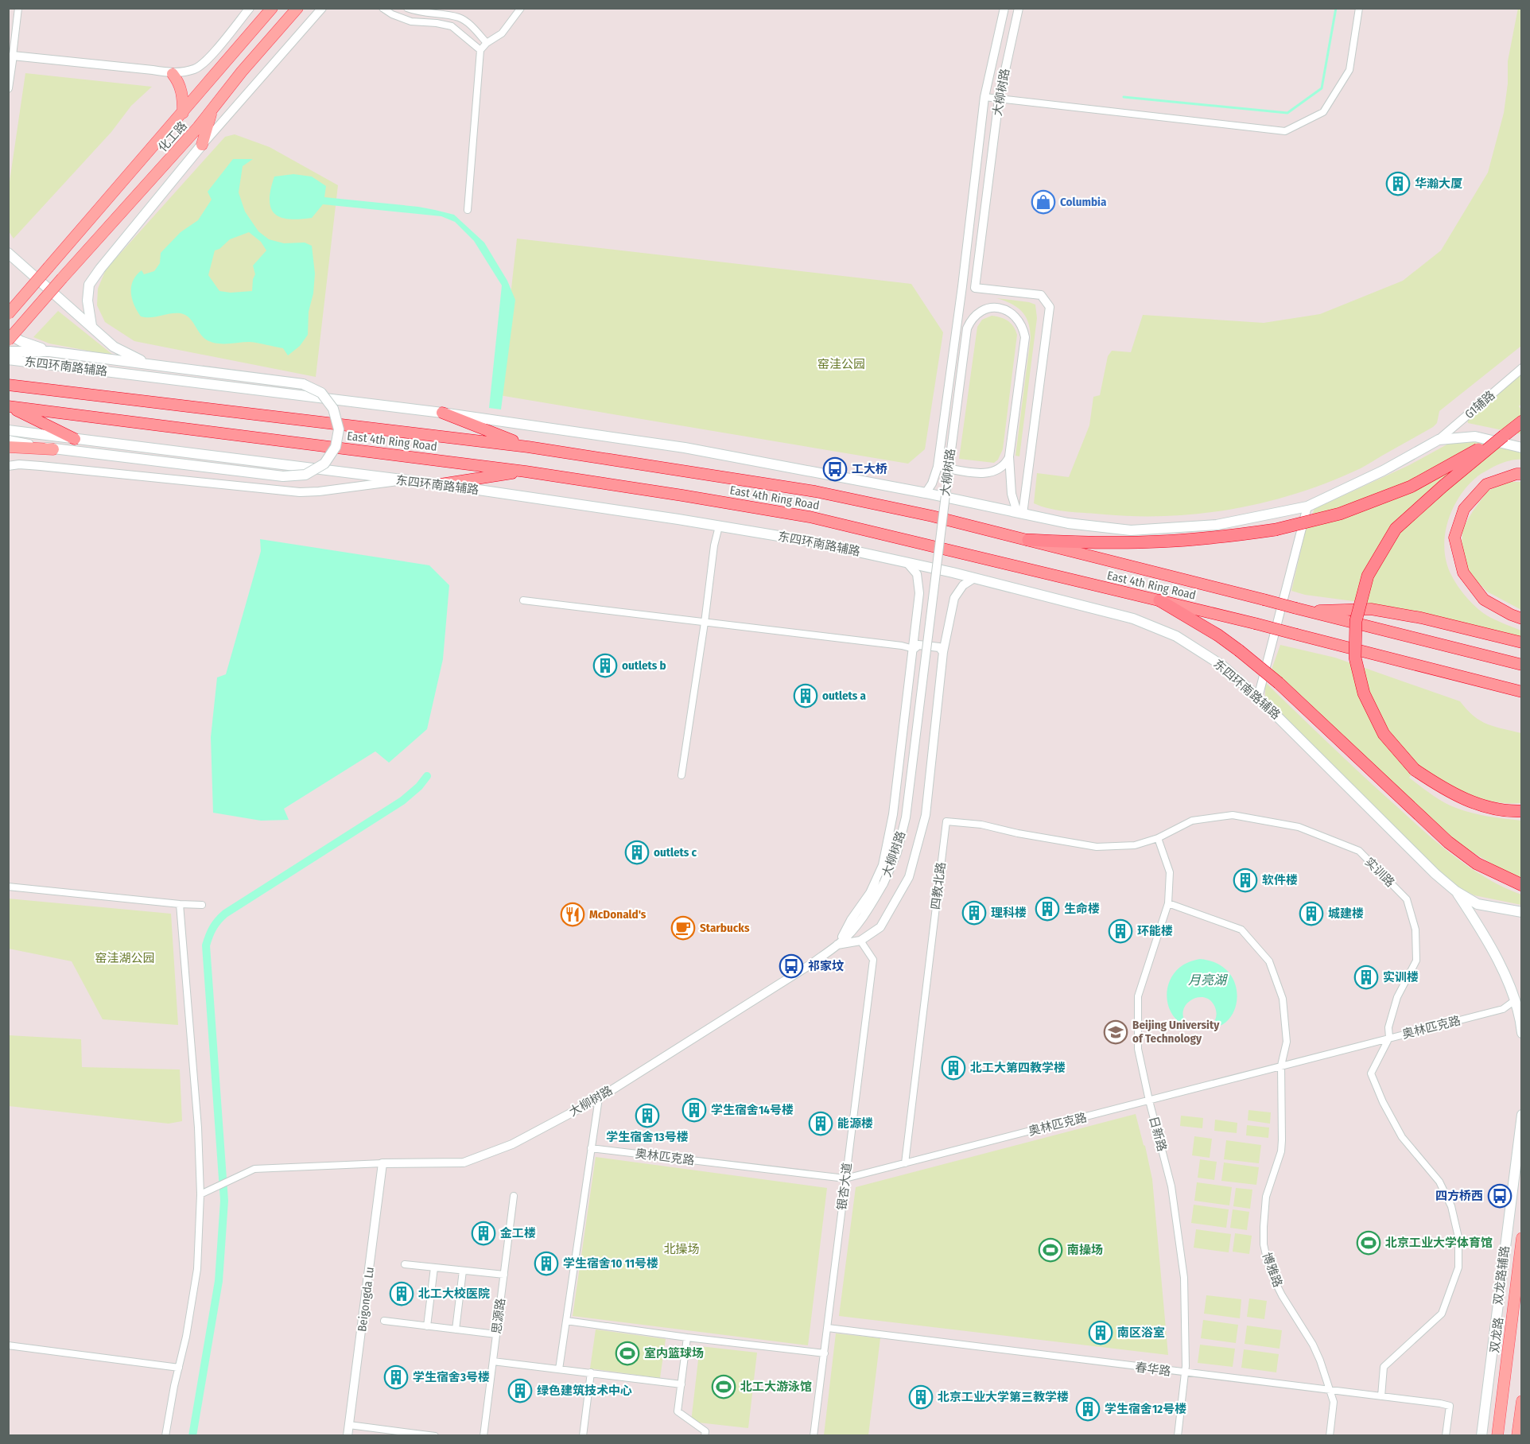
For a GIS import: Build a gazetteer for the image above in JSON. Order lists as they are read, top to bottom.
{
  "streets": {
    "highway": ["East 4th Ring Road"],
    "main road": [
      "化工路",
      "东四环南路辅路",
      "双龙路辅路",
      "双龙路"
    ],
    "street": [
      "大柳树路",
      "G1辅路",
      "实训路",
      "四教北路",
      "奥林匹克路",
      "日新路",
      "银杏大道",
      "博雅路",
      "Beigongda Lu",
      "思源路",
      "春华路"
    ]
  },
  "crossings": [
    ["大柳树路", "东四环南路辅路"],
    ["大柳树路", "Beigongda Lu"],
    ["东四环南路辅路", "G1辅路"],
    ["实训路", "四教北路"],
    ["实训路", "奥林匹克路"],
    ["实训路", "日新路"],
    ["实训路", "春华路"],
    ["四教北路", "奥林匹克路"],
    ["四教北路", "日新路"],
    ["奥林匹克路", "日新路"],
    ["奥林匹克路", "银杏大道"],
    ["奥林匹克路", "博雅路"],
    ["日新路", "博雅路"],
    ["日新路", "春华路"],
    ["银杏大道", "春华路"],
    ["博雅路", "春华路"]
  ],
  "water": ["月亮湖"],
  "parks": ["窑洼公园", "窑洼湖公园", "北操场"],
  "places": {
    "building": [
      "华瀚大厦",
      "outlets b",
      "outlets a",
      "outlets c",
      "软件楼",
      "生命楼",
      "理科楼",
      "城建楼",
      "环能楼",
      "实训楼",
      "北工大第四教学楼",
      "学生宿舍14号楼",
      "学生宿舍13号楼",
      "能源楼",
      "金工楼",
      "学生宿舍10 11号楼",
      "北工大校医院",
      "南区浴室",
      "学生宿舍3号楼",
      "绿色建筑技术中心",
      "北京工业大学第三教学楼",
      "学生宿舍12号楼"
    ],
    "shop": ["Columbia"],
    "bus stop": ["工大桥", "祁家坟", "四方桥西"],
    "restaurant": ["McDonald's"],
    "cafe": ["Starbucks"],
    "school or university": ["Beijing University of Technology"],
    "sports": [
      "北京工业大学体育馆",
      "南操场",
      "室内篮球场",
      "北工大游泳馆"
    ]
  }
}
